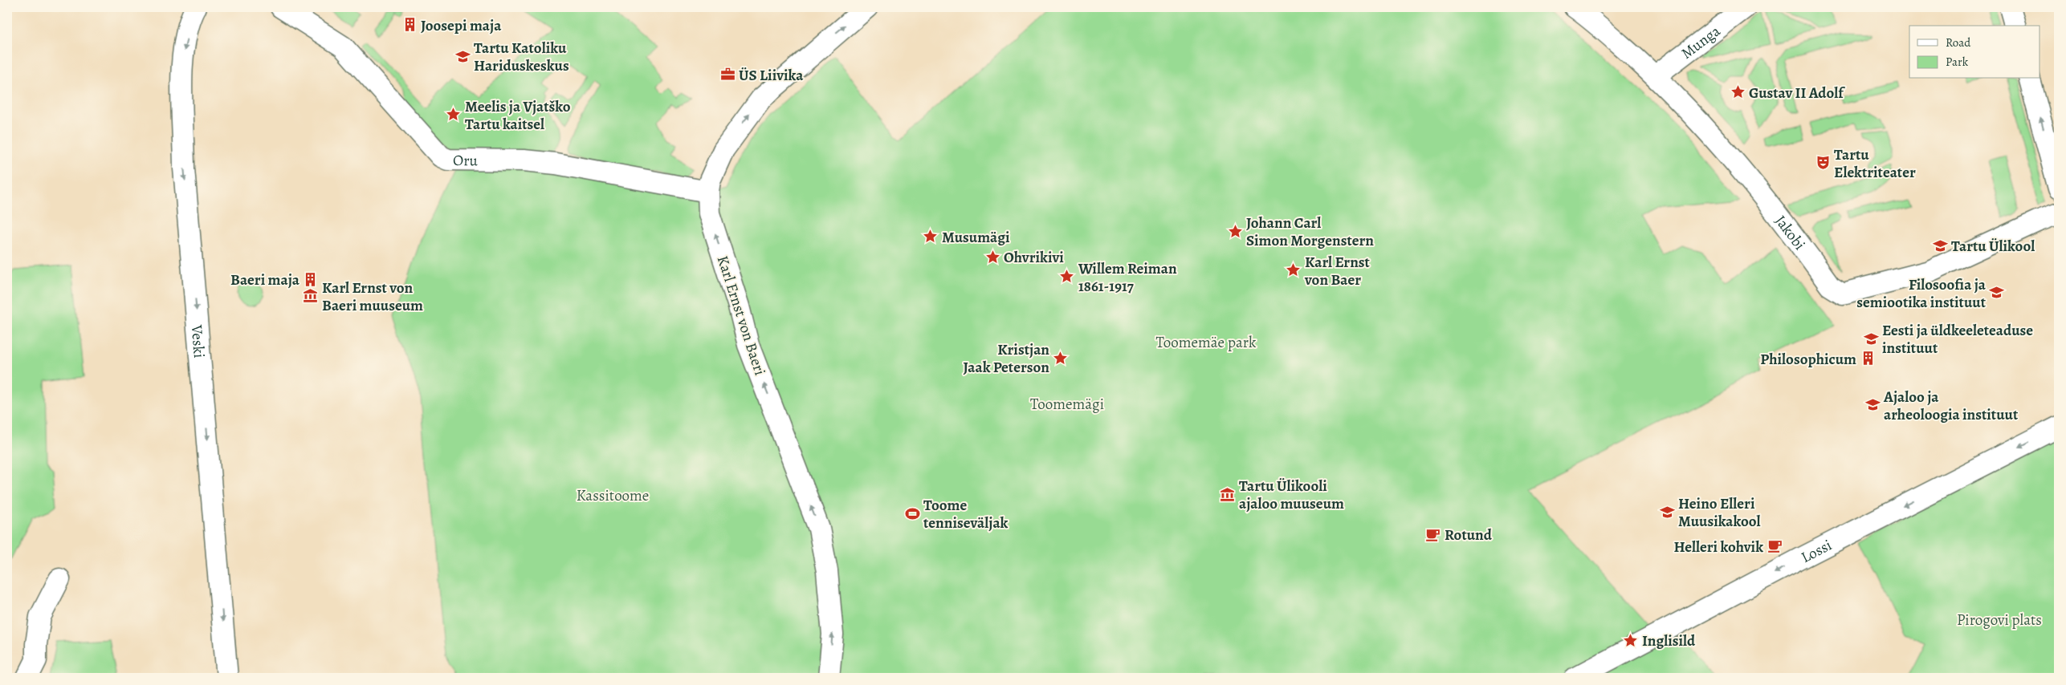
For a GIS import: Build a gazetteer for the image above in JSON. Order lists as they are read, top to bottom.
{
  "streets": {
    "street": [
      "Munga",
      "Oru",
      "Jakobi",
      "Karl Ernst von Baeri",
      "Veski",
      "Lossi"
    ]
  },
  "crossings": [
    ["Munga", "Jakobi"],
    ["Oru", "Karl Ernst von Baeri"]
  ],
  "one_way": ["Karl Ernst von Baeri", "Veski", "Lossi"],
  "parks": [
    "Toomemäe park",
    "Toomemägi",
    "Kassitoome",
    "Pirogovi plats"
  ],
  "places": {
    "building": ["Joosepi maja", "Baeri maja", "Philosophicum"],
    "school or university": [
      "Tartu Katoliku Hariduskeskus",
      "Tartu Ülikool",
      "Filosoofia ja semiootika instituut",
      "Eesti ja üldkeeleteaduse instituut",
      "Ajaloo ja arheoloogia instituut",
      "Heino Elleri Muusikakool"
    ],
    "office": ["ÜS Liivika"],
    "place": [
      "Gustav II Adolf",
      "Meelis ja Vjatško Tartu kaitsel",
      "Johann Carl Simon Morgenstern",
      "Musumägi",
      "Ohvrikivi",
      "Karl Ernst von Baer",
      "Willem Reiman 1861-1917",
      "Kristjan Jaak Peterson",
      "Inglisild"
    ],
    "theatre": ["Tartu Elektriteater"],
    "museum": ["Karl Ernst von Baeri muuseum", "Tartu Ülikooli ajaloo muuseum"],
    "sports": ["Toome tenniseväljak"],
    "cafe": ["Rotund", "Helleri kohvik"]
  },
  "legend": ["Road", "Park"]
}
